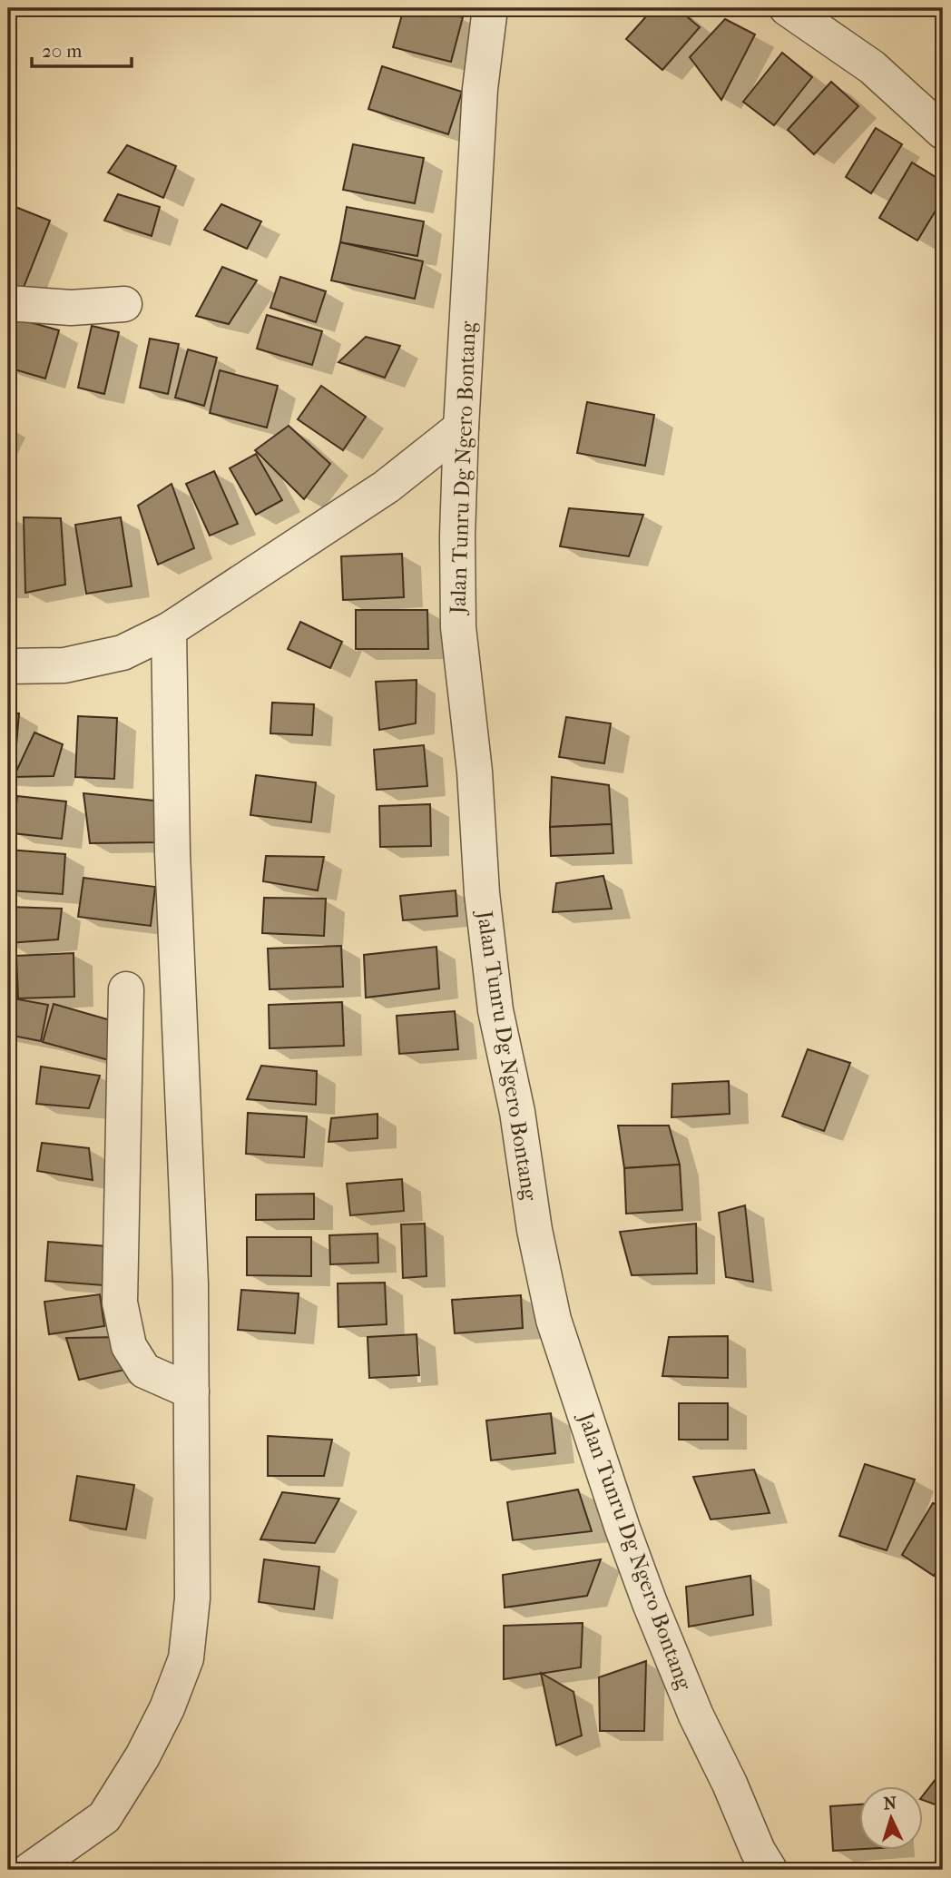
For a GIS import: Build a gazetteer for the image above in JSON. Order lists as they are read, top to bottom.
{
  "streets": {
    "street": ["Jalan Tunru Dg Ngero Bontang"]
  },
  "scale_bar": "20 m",
  "north": "top"
}
